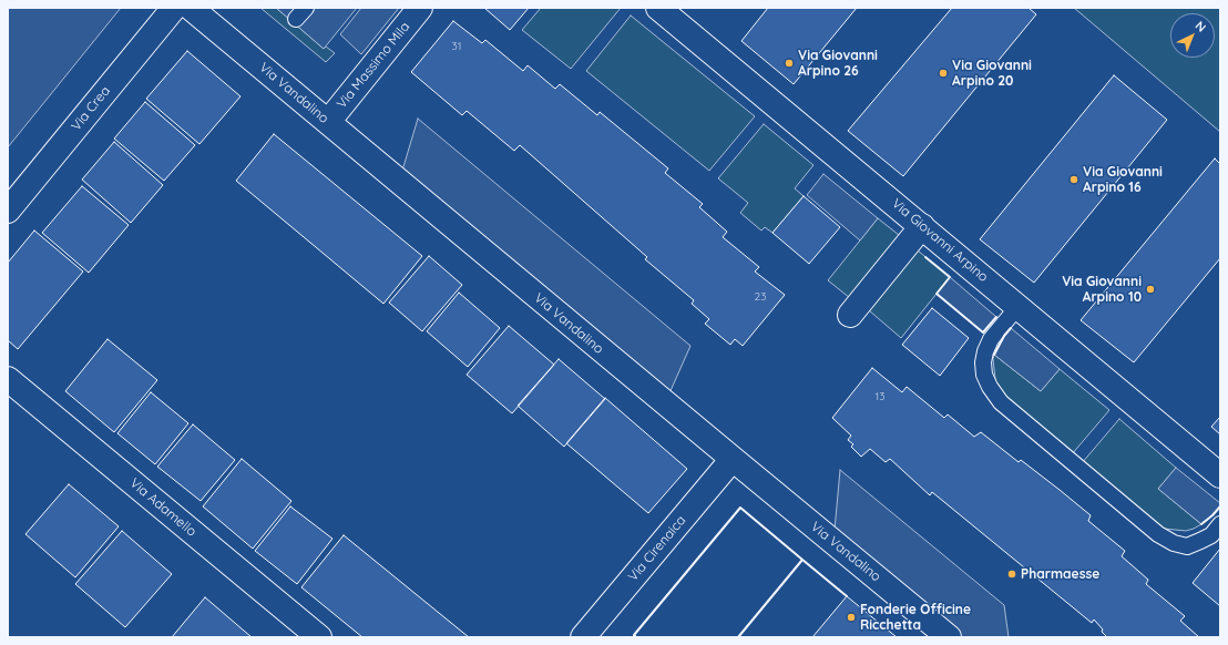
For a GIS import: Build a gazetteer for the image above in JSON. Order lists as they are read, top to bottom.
{
  "streets": {
    "street": [
      "Via Massimo Mila",
      "Via Vandalino",
      "Via Crea",
      "Via Giovanni Arpino",
      "Via Adamello",
      "Via Cirenaica"
    ]
  },
  "crossings": [
    ["Via Massimo Mila", "Via Vandalino"],
    ["Via Vandalino", "Via Cirenaica"]
  ],
  "places": [
    "Via Giovanni Arpino 26",
    "Via Giovanni Arpino 20",
    "Via Giovanni Arpino 16",
    "Via Giovanni Arpino 10",
    "Pharmaesse",
    "Fonderie Officine Ricchetta"
  ],
  "house_numbers": ["31", "23", "13"],
  "north": "top right"
}
